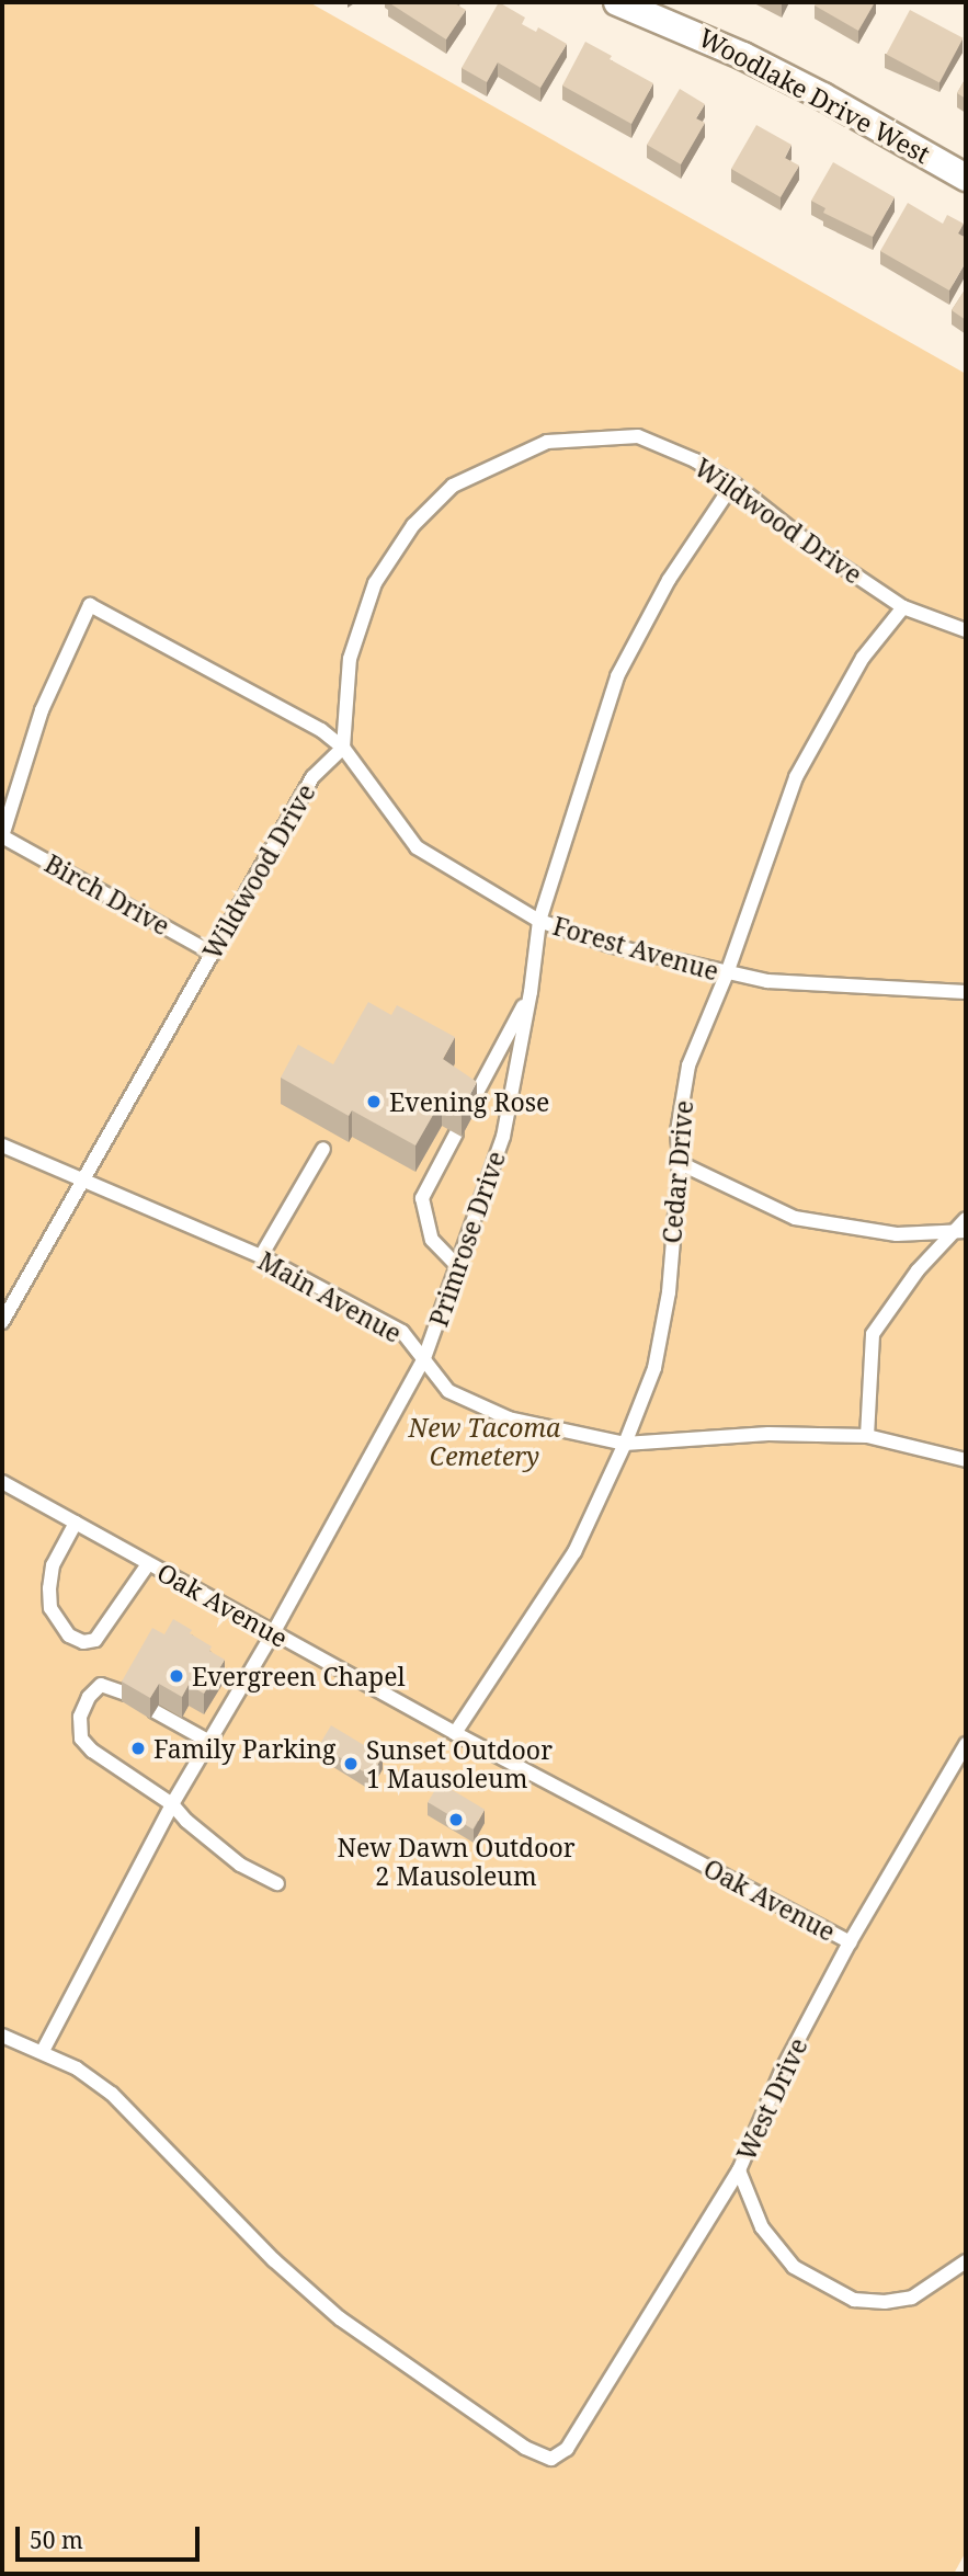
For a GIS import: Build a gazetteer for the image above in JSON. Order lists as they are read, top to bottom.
{
  "streets": {
    "street": ["Woodlake Drive West"],
    "lane": [
      "Wildwood Drive",
      "Birch Drive",
      "Forest Avenue",
      "Cedar Drive",
      "Primrose Drive",
      "Main Avenue",
      "Oak Avenue",
      "West Drive"
    ]
  },
  "crossings": [
    ["Wildwood Drive", "Birch Drive"],
    ["Wildwood Drive", "Forest Avenue"],
    ["Wildwood Drive", "Cedar Drive"],
    ["Wildwood Drive", "Primrose Drive"],
    ["Wildwood Drive", "Main Avenue"],
    ["Birch Drive", "Forest Avenue"],
    ["Forest Avenue", "Cedar Drive"],
    ["Forest Avenue", "Primrose Drive"],
    ["Cedar Drive", "Main Avenue"],
    ["Cedar Drive", "Oak Avenue"],
    ["Primrose Drive", "Main Avenue"],
    ["Primrose Drive", "Oak Avenue"],
    ["Primrose Drive", "West Drive"],
    ["Oak Avenue", "West Drive"]
  ],
  "parks": ["New Tacoma Cemetery"],
  "places": [
    "Evening Rose",
    "Evergreen Chapel",
    "Family Parking",
    "Sunset Outdoor 1 Mausoleum",
    "New Dawn Outdoor 2 Mausoleum"
  ],
  "scale_bar": "50 m"
}
